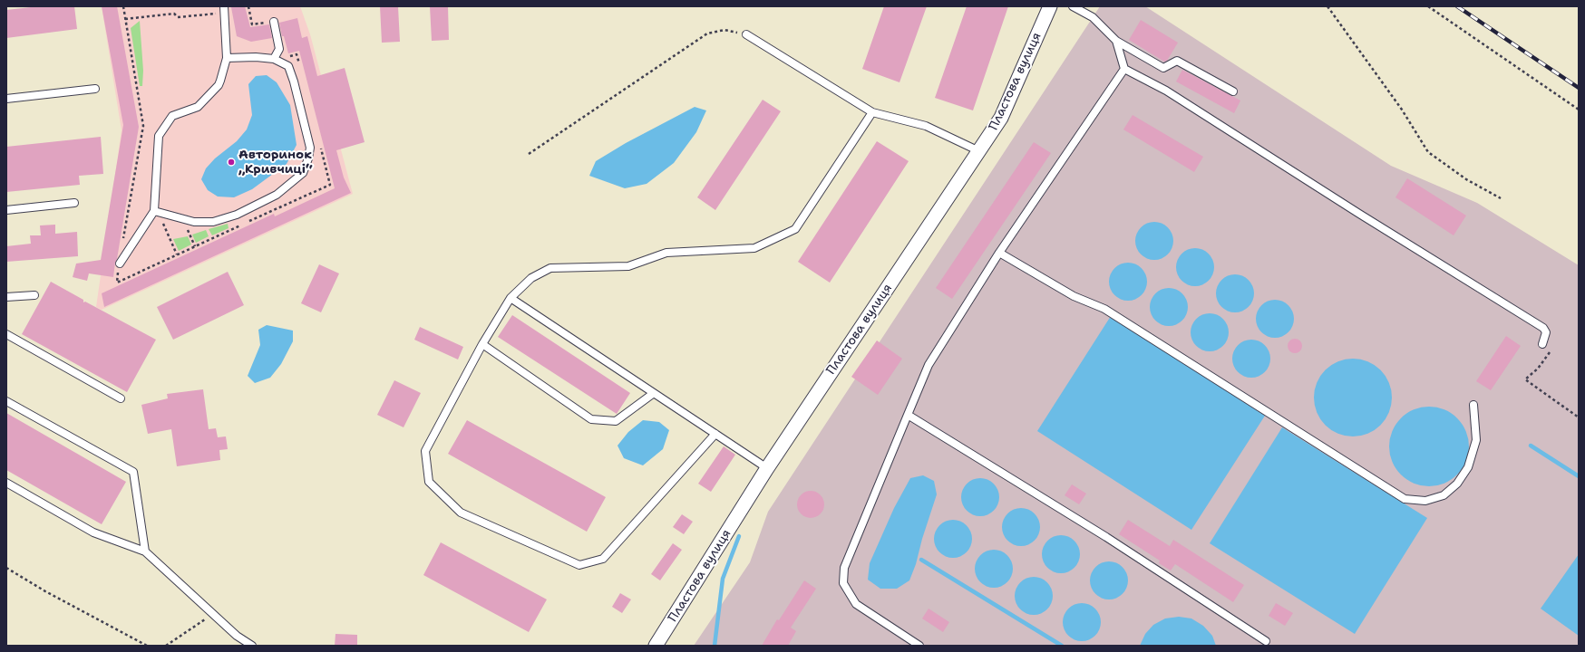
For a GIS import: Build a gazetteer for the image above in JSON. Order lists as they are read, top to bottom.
{
  "streets": {
    "street": ["Пластова вулиця"]
  },
  "places": ["Авторинок „Кривчиці“"]
}
